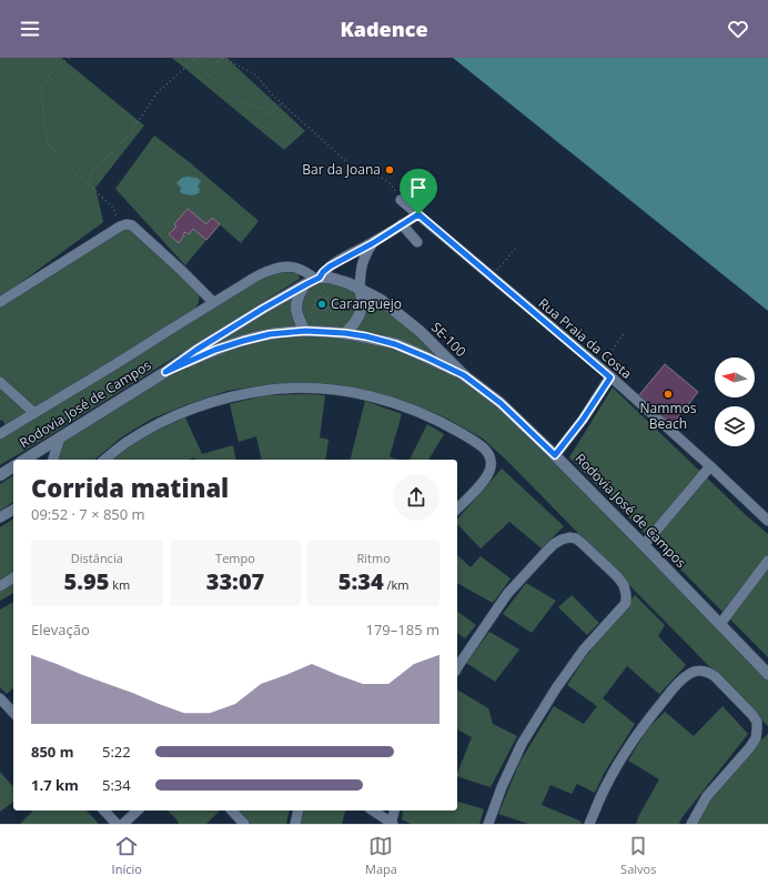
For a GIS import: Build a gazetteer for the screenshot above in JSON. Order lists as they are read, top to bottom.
{
  "streets": {
    "main road": ["SE-100", "Rodovia José de Campos"],
    "street": ["Rua Praia da Costa"]
  },
  "crossings": [
    ["SE-100", "Rodovia José de Campos"]
  ],
  "places": ["Bar da Joana", "Caranguejo", "Nammos Beach"],
  "north": "left",
  "page": {
    "header": "Kadence",
    "heading": ["Corrida matinal", "09:52 · 7 × 850 m"],
    "stats": [
      ["Distância", "5.95 km"],
      ["Tempo", "33:07"],
      ["Ritmo", "5:34 /km"]
    ],
    "chart": ["Elevação", "179–185 m"],
    "list": [
      {
        "name": "850 m",
        "note": "5:22"
      },
      {
        "name": "1.7 km",
        "note": "5:34"
      }
    ],
    "tabs": ["Início", "Mapa", "Salvos"]
  }
}
